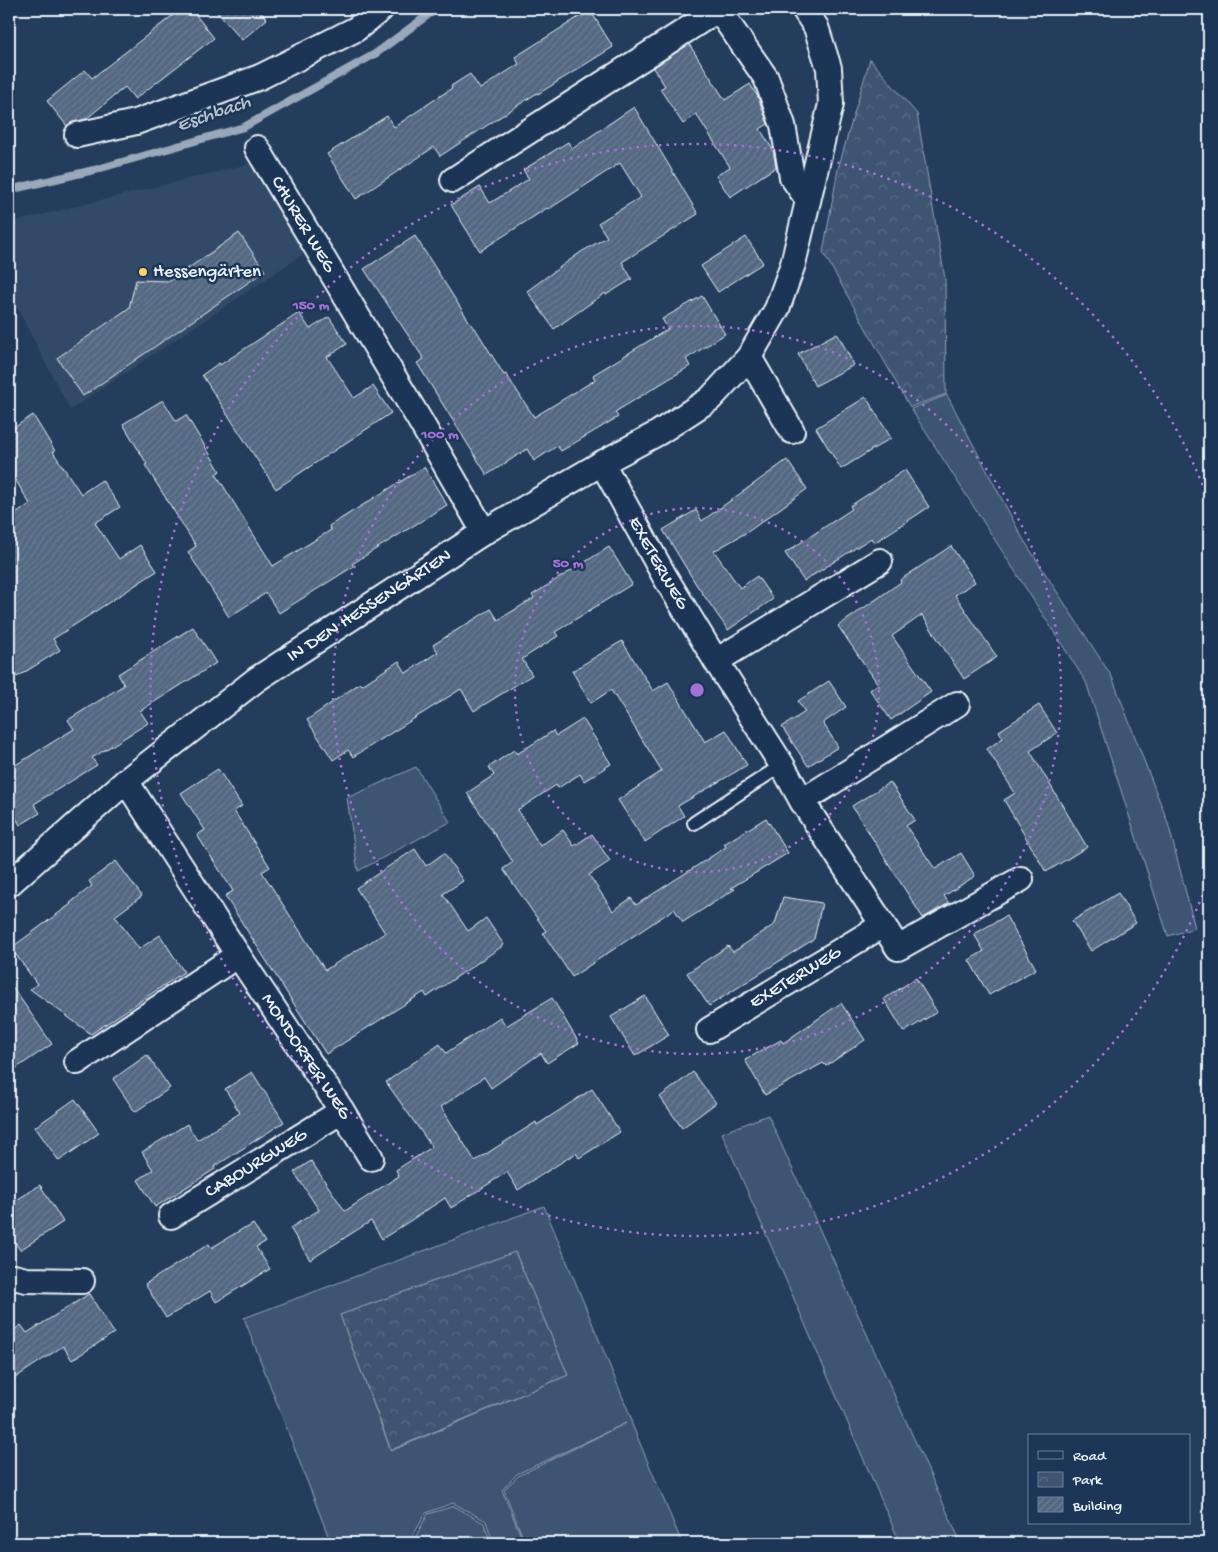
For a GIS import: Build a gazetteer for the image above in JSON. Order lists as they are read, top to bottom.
{
  "streets": {
    "street": [
      "CHURER WEG",
      "EXETERWEG",
      "IN DEN HESSENGÄRTEN",
      "MONDORFER WEG",
      "CABOURGWEG"
    ]
  },
  "crossings": [
    ["CHURER WEG", "IN DEN HESSENGÄRTEN"],
    ["EXETERWEG", "IN DEN HESSENGÄRTEN"],
    ["IN DEN HESSENGÄRTEN", "MONDORFER WEG"],
    ["MONDORFER WEG", "CABOURGWEG"]
  ],
  "water": ["Eschbach"],
  "places": ["Hessengärten"],
  "legend": ["Road", "Park", "Building"],
  "rings": ["150 m", "100 m", "50 m"]
}
